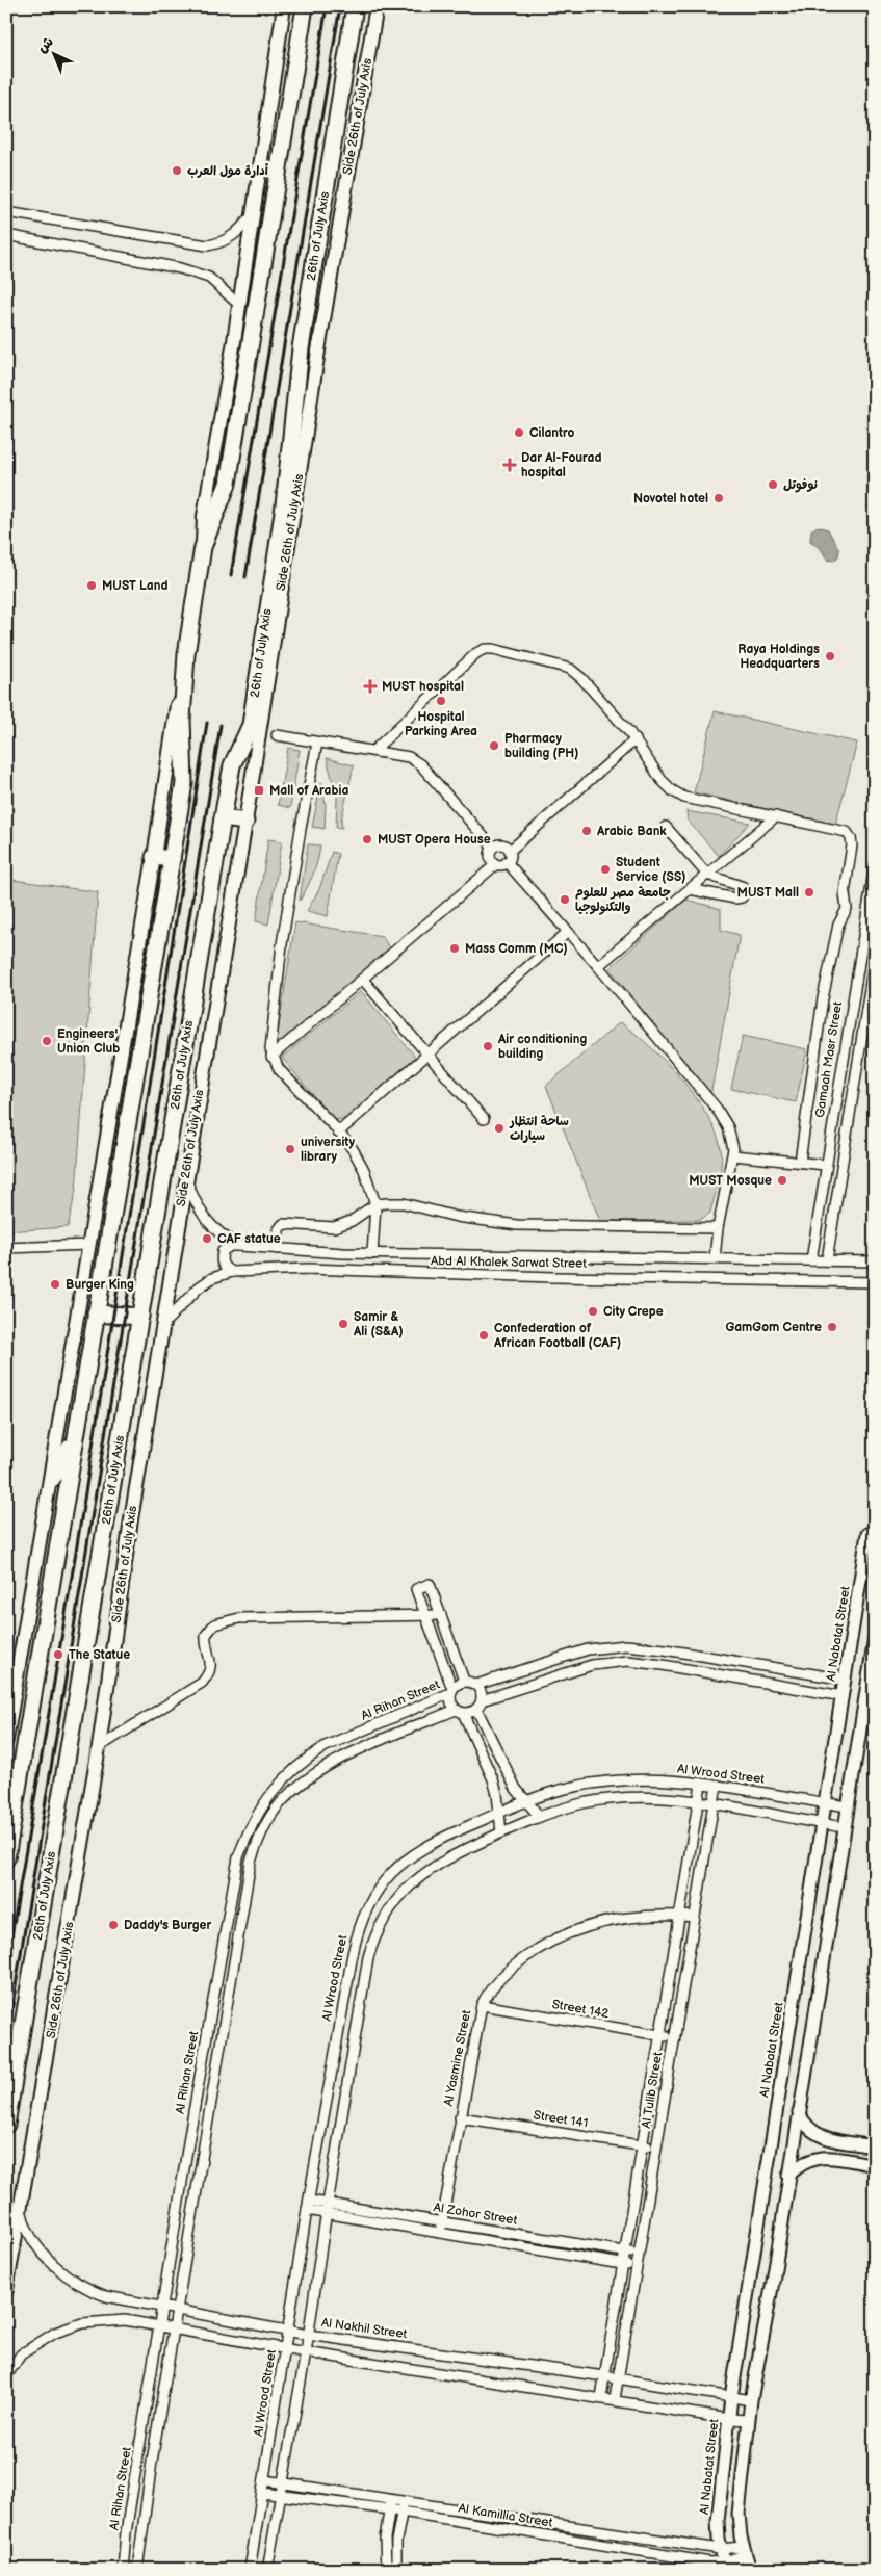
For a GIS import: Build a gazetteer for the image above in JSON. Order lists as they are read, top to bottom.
{
  "streets": {
    "highway": ["26th of July Axis"],
    "main road": ["Side 26th of July Axis"],
    "street": [
      "Gamaah Masr Street",
      "Abd Al Khalek Sarwat Street",
      "Al Nabatat Street",
      "Al Rihan Street",
      "Al Wrood Street",
      "Street 142",
      "Al Yasmine Street",
      "Al Tulib Street",
      "Street 141",
      "Al Zohor Street",
      "Al Nakhil Street",
      "Al Kamillia Street"
    ]
  },
  "crossings": [
    ["Side 26th of July Axis", "26th of July Axis"],
    ["Side 26th of July Axis", "Abd Al Khalek Sarwat Street"],
    ["Side 26th of July Axis", "Al Nakhil Street"],
    ["Gamaah Masr Street", "Abd Al Khalek Sarwat Street"],
    ["Al Nabatat Street", "Al Wrood Street"],
    ["Al Nabatat Street", "Al Nakhil Street"],
    ["Al Nabatat Street", "Al Kamillia Street"],
    ["Al Rihan Street", "Al Nakhil Street"],
    ["Al Wrood Street", "Al Tulib Street"],
    ["Al Wrood Street", "Al Zohor Street"],
    ["Al Wrood Street", "Al Nakhil Street"],
    ["Al Wrood Street", "Al Kamillia Street"],
    ["Street 142", "Al Yasmine Street"],
    ["Street 142", "Al Tulib Street"],
    ["Al Yasmine Street", "Al Tulib Street"],
    ["Al Yasmine Street", "Street 141"],
    ["Al Yasmine Street", "Al Zohor Street"],
    ["Al Tulib Street", "Street 141"],
    ["Al Tulib Street", "Al Zohor Street"],
    ["Al Tulib Street", "Al Nakhil Street"]
  ],
  "places": {
    "other": [
      "أدارة مول العرب",
      "Cilantro",
      "نوفوتل",
      "Novotel hotel",
      "MUST Land",
      "Raya Holdings Headquarters",
      "Hospital Parking Area",
      "Pharmacy building (PH)",
      "Arabic Bank",
      "MUST Opera House",
      "Student Service (SS)",
      "MUST Mall",
      "جامعة مصر للعلوم والتكنولوجيا",
      "Mass Comm (MC)",
      "Engineers' Union Club",
      "Air conditioning building",
      "ساحة انتظار سيارات",
      "university library",
      "MUST Mosque",
      "CAF statue",
      "Burger King",
      "City Crepe",
      "Samir & Ali (S&A)",
      "GamGom Centre",
      "Confederation of African Football (CAF)",
      "The Statue",
      "Daddy's Burger"
    ],
    "health": ["Dar Al-Fourad hospital", "MUST hospital"],
    "transit": ["Mall of Arabia"]
  },
  "north": "top left"
}
